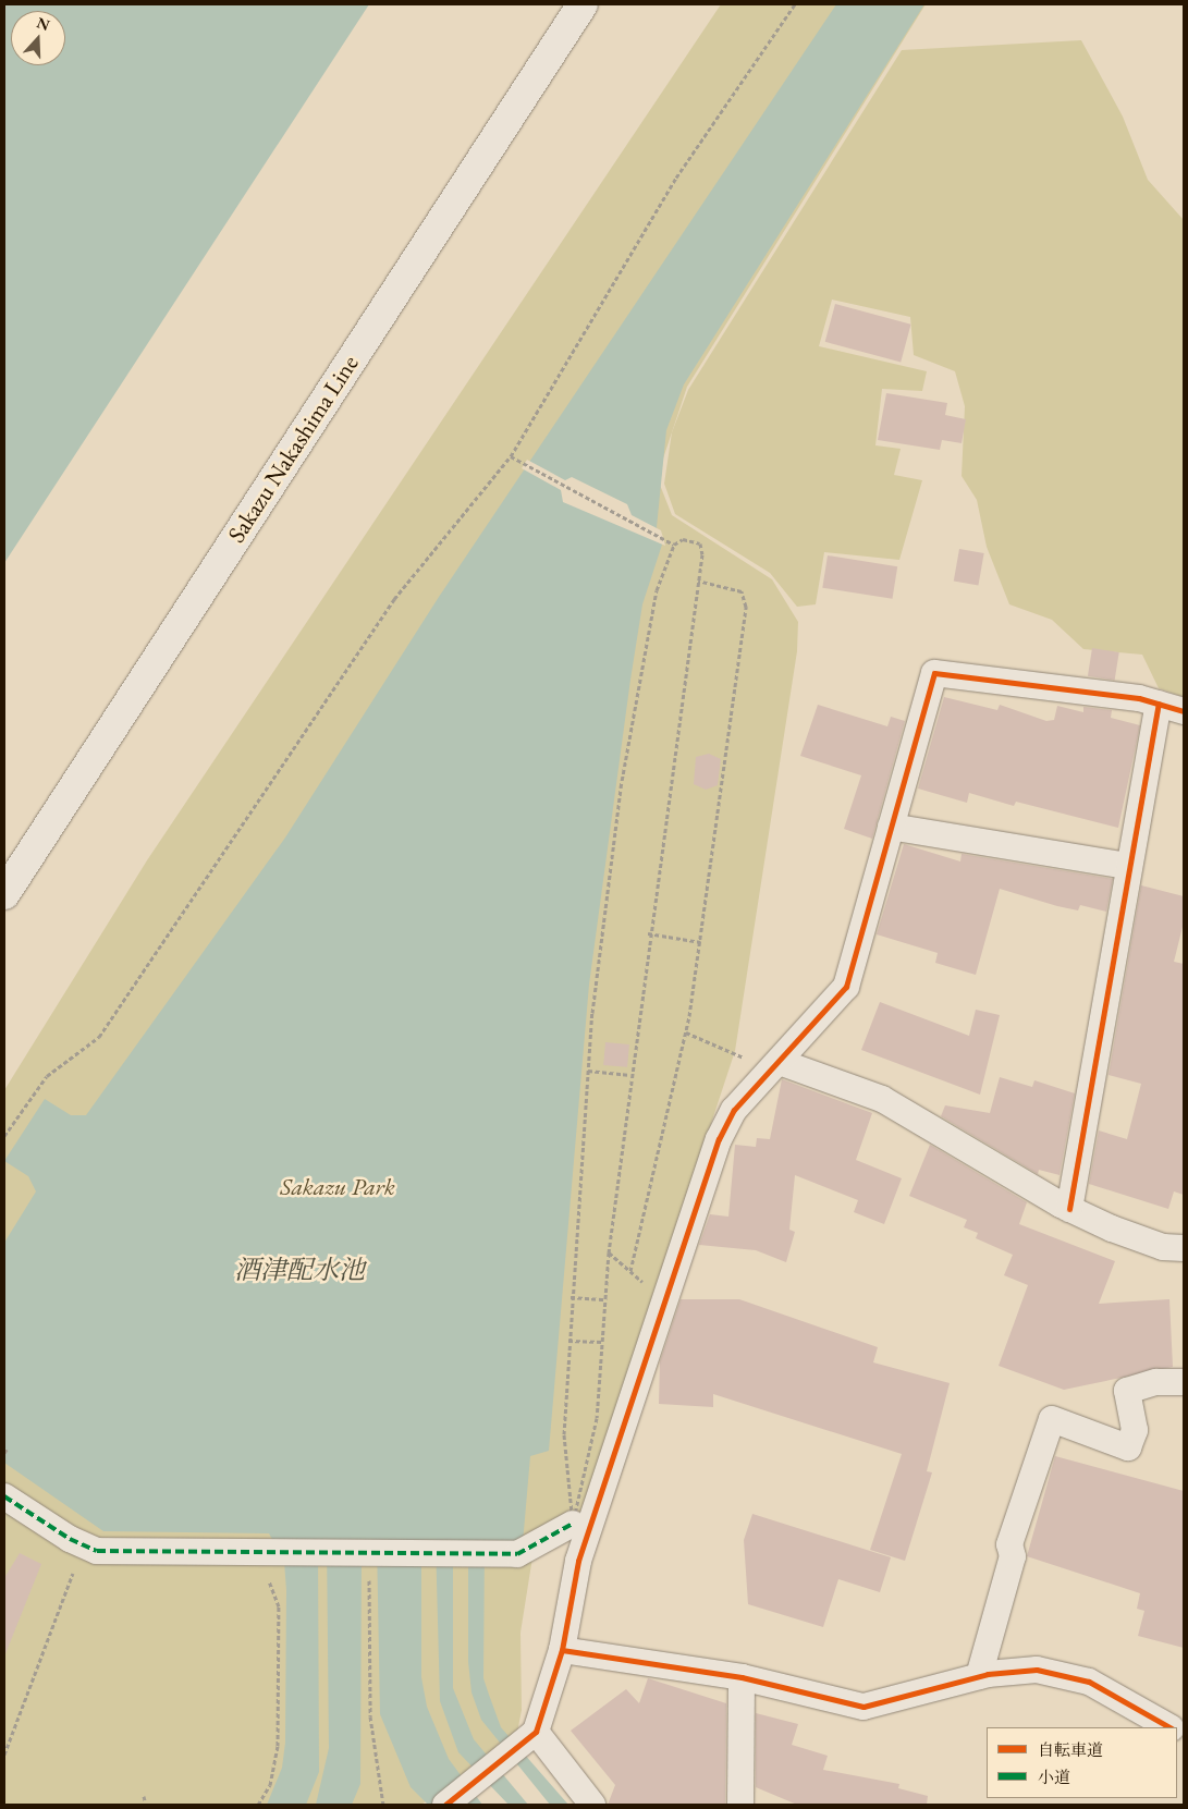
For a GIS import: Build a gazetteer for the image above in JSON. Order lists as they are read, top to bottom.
{
  "streets": {
    "main road": ["Sakazu Nakashima Line"]
  },
  "water": ["酒津配水池"],
  "parks": ["Sakazu Park"],
  "legend": ["自転車道", "小道"],
  "north": "top"
}
